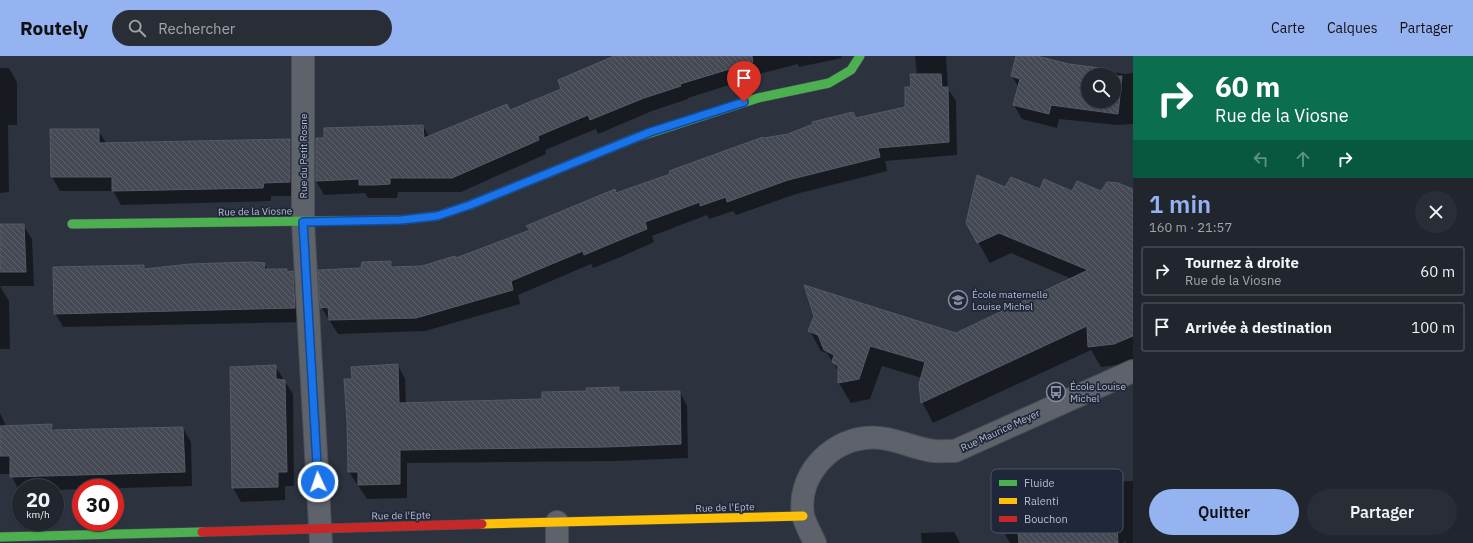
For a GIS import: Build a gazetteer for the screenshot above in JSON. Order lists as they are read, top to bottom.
{
  "streets": {
    "street": [
      "Rue du Petit Rosne",
      "Rue de la Viosne",
      "Rue Maurice Meyer",
      "Rue de l'Epte"
    ]
  },
  "crossings": [
    ["Rue du Petit Rosne", "Rue de la Viosne"],
    ["Rue du Petit Rosne", "Rue de l'Epte"],
    ["Rue Maurice Meyer", "Rue de l'Epte"]
  ],
  "places": {
    "school or university": ["École maternelle Louise Michel"],
    "bus stop": ["École Louise Michel"]
  },
  "legend": ["Fluide", "Ralenti", "Bouchon"],
  "page": {
    "header": "Routely",
    "search": "Rechercher",
    "nav": ["Carte", "Calques", "Partager"],
    "turn": ["60 m", "Rue de la Viosne"],
    "heading": ["1 min", "160 m · 21:57"],
    "list": [
      {
        "name": "Tournez à droite",
        "note": "Rue de la Viosne",
        "value": "60 m"
      },
      {
        "name": "Arrivée à destination",
        "value": "100 m"
      }
    ],
    "speed": "20 km/h",
    "limit": "30",
    "buttons": ["Quitter", "Partager"]
  }
}
